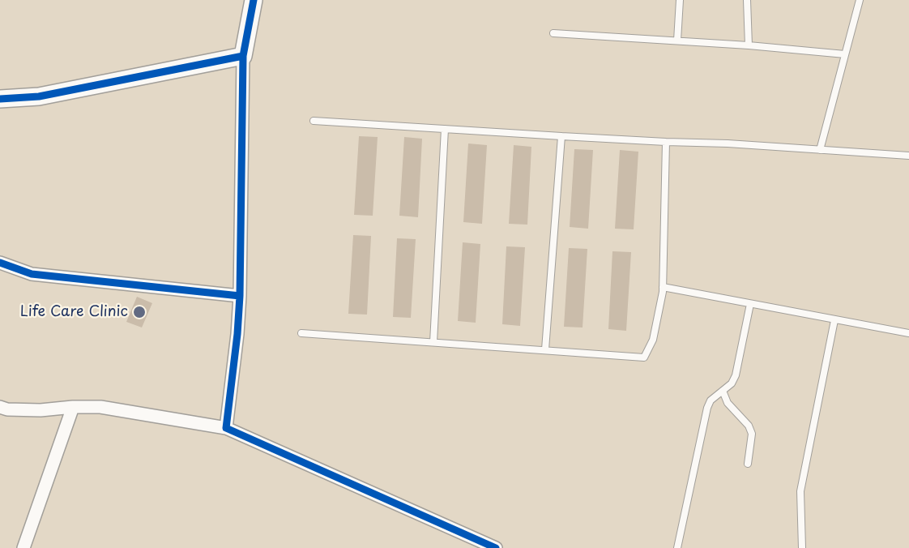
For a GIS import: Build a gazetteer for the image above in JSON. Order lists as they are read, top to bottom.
{
  "places": ["Life Care Clinic"]
}
